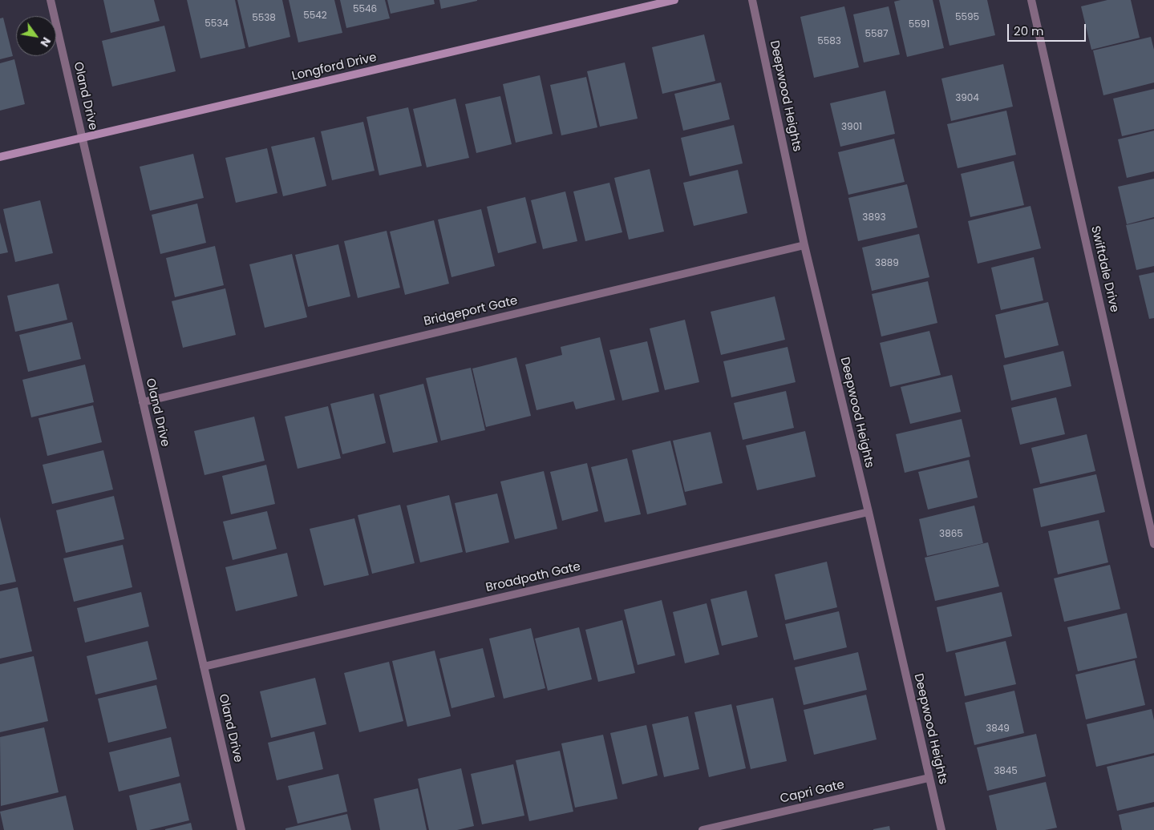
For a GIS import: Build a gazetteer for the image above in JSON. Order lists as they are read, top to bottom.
{
  "streets": {
    "street": [
      "Longford Drive",
      "Oland Drive",
      "Deepwood Heights",
      "Swiftdale Drive",
      "Bridgeport Gate",
      "Broadpath Gate",
      "Capri Gate"
    ]
  },
  "crossings": [
    ["Longford Drive", "Oland Drive"],
    ["Oland Drive", "Bridgeport Gate"],
    ["Oland Drive", "Broadpath Gate"],
    ["Deepwood Heights", "Bridgeport Gate"],
    ["Deepwood Heights", "Broadpath Gate"],
    ["Deepwood Heights", "Capri Gate"]
  ],
  "house_numbers": [
    "5546",
    "5542",
    "5595",
    "5538",
    "5534",
    "5591",
    "5587",
    "5583",
    "3904",
    "3901",
    "3893",
    "3889",
    "3865",
    "3849",
    "3845"
  ],
  "scale_bar": "20 m",
  "north": "bottom right"
}
